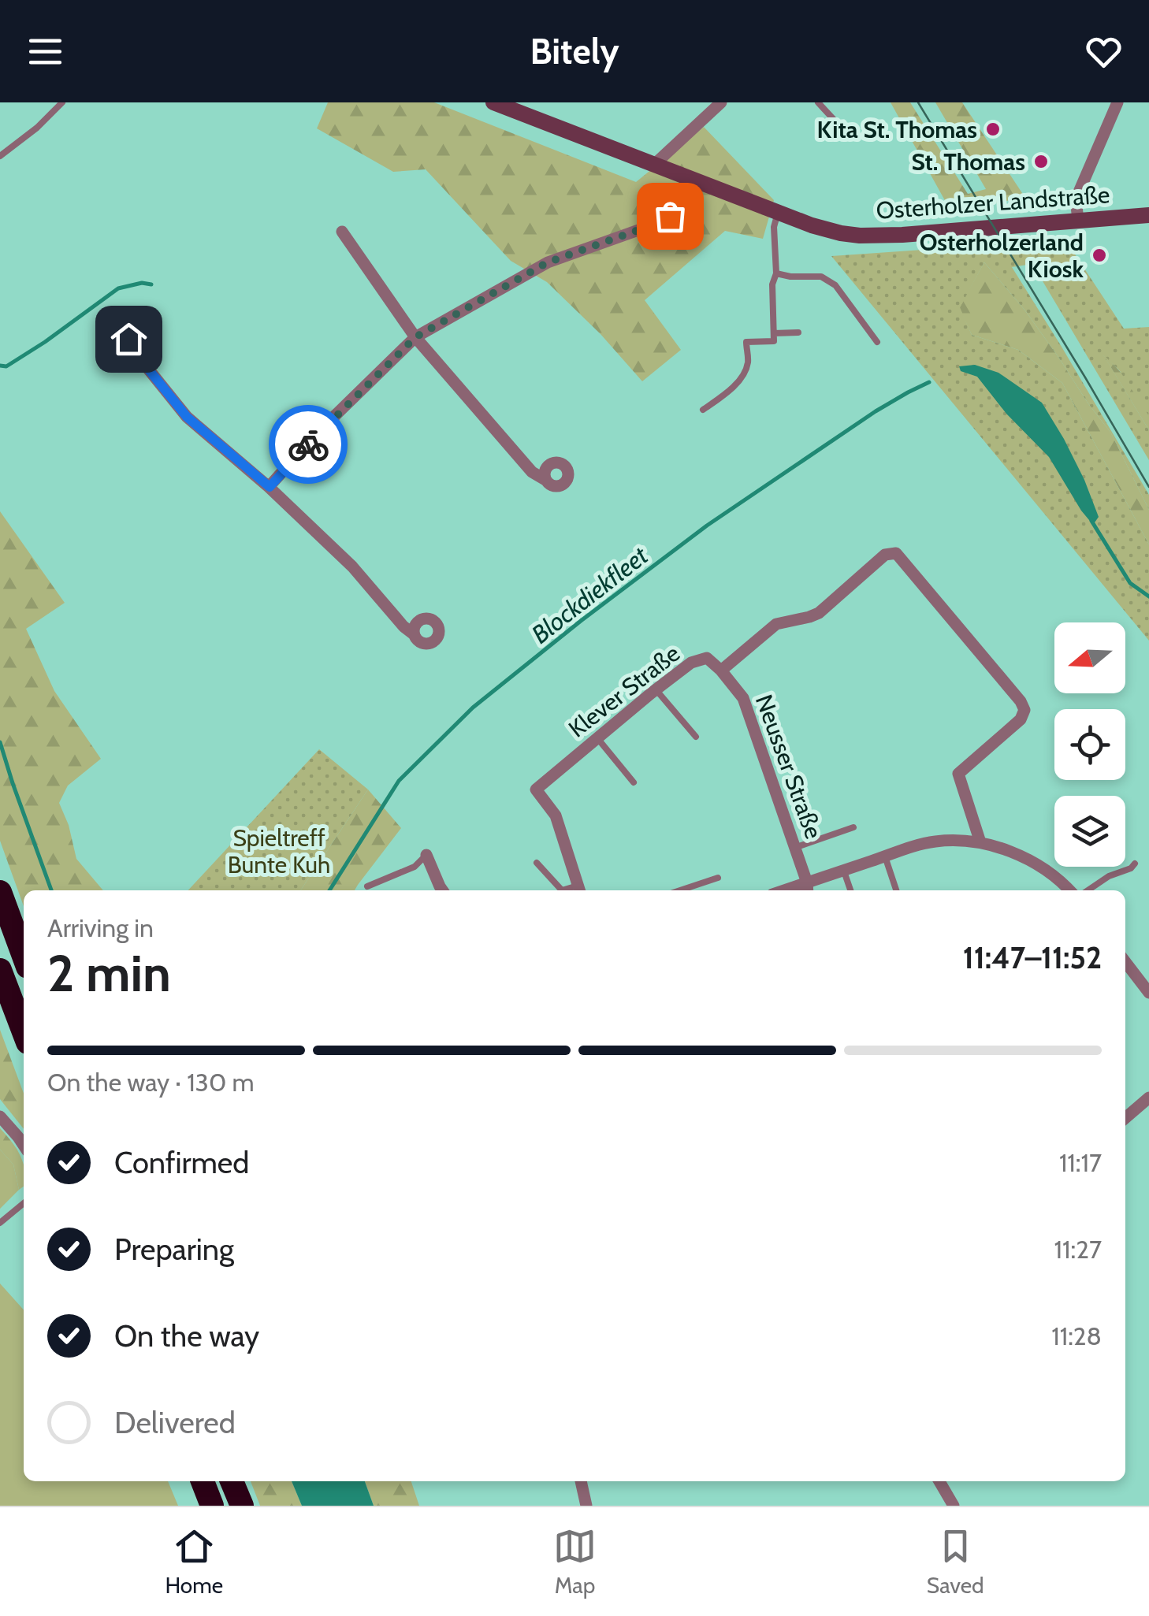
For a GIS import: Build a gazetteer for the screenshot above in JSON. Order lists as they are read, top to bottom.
{
  "streets": {
    "main road": ["Osterholzer Landstraße"],
    "street": ["Klever Straße", "Neusser Straße"]
  },
  "crossings": [
    ["Klever Straße", "Neusser Straße"]
  ],
  "water": ["Blockdiekfleet"],
  "parks": ["Spieltreff Bunte Kuh"],
  "places": ["Kita St. Thomas", "St. Thomas", "Osterholzerland Kiosk"],
  "north": "left",
  "page": {
    "header": "Bitely",
    "heading": ["2 min", "Arriving in", "11:47–11:52"],
    "bar": "On the way · 130 m",
    "list": [
      ["Confirmed", "11:17"],
      ["Preparing", "11:27"],
      ["On the way", "11:28"],
      "Delivered"
    ],
    "tabs": ["Home", "Map", "Saved"]
  }
}
